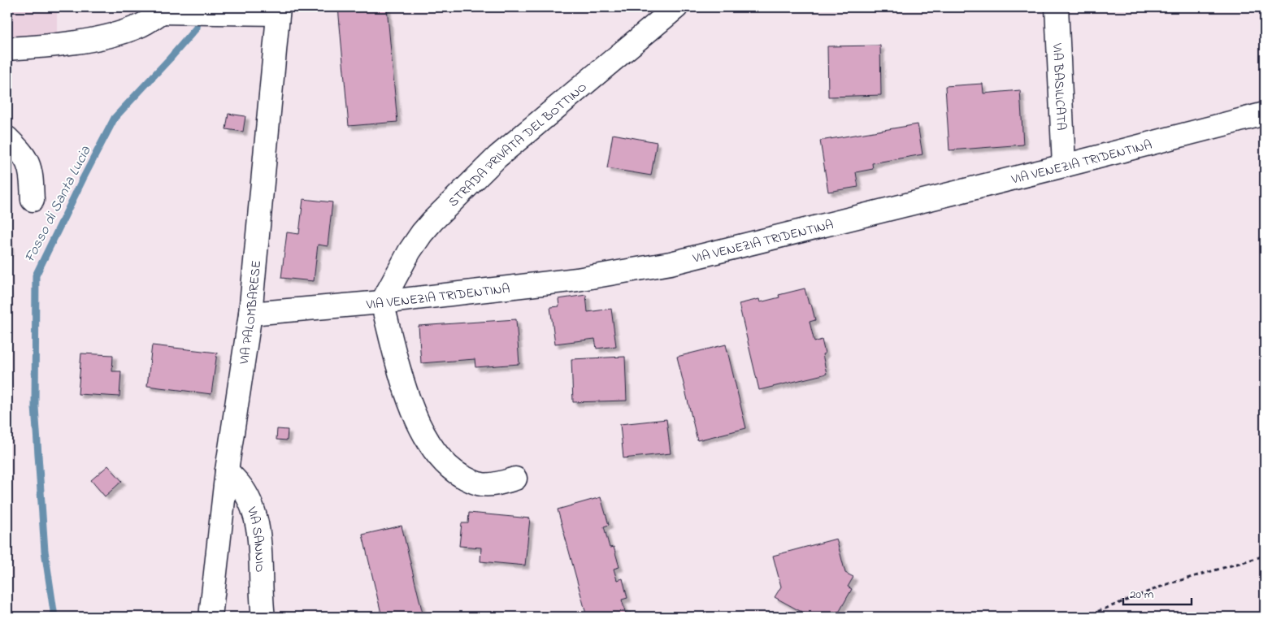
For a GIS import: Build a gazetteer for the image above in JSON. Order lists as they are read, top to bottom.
{
  "streets": {
    "street": [
      "VIA BASILICATA",
      "STRADA PRIVATA DEL BOTTINO",
      "VIA VENEZIA TRIDENTINA",
      "VIA PALOMBARESE",
      "VIA SANNIO"
    ]
  },
  "crossings": [
    ["VIA BASILICATA", "VIA VENEZIA TRIDENTINA"],
    ["STRADA PRIVATA DEL BOTTINO", "VIA VENEZIA TRIDENTINA"],
    ["VIA VENEZIA TRIDENTINA", "VIA PALOMBARESE"],
    ["VIA PALOMBARESE", "VIA SANNIO"]
  ],
  "water": ["Fosso di Santa Lucia"],
  "scale_bar": "20 m"
}
